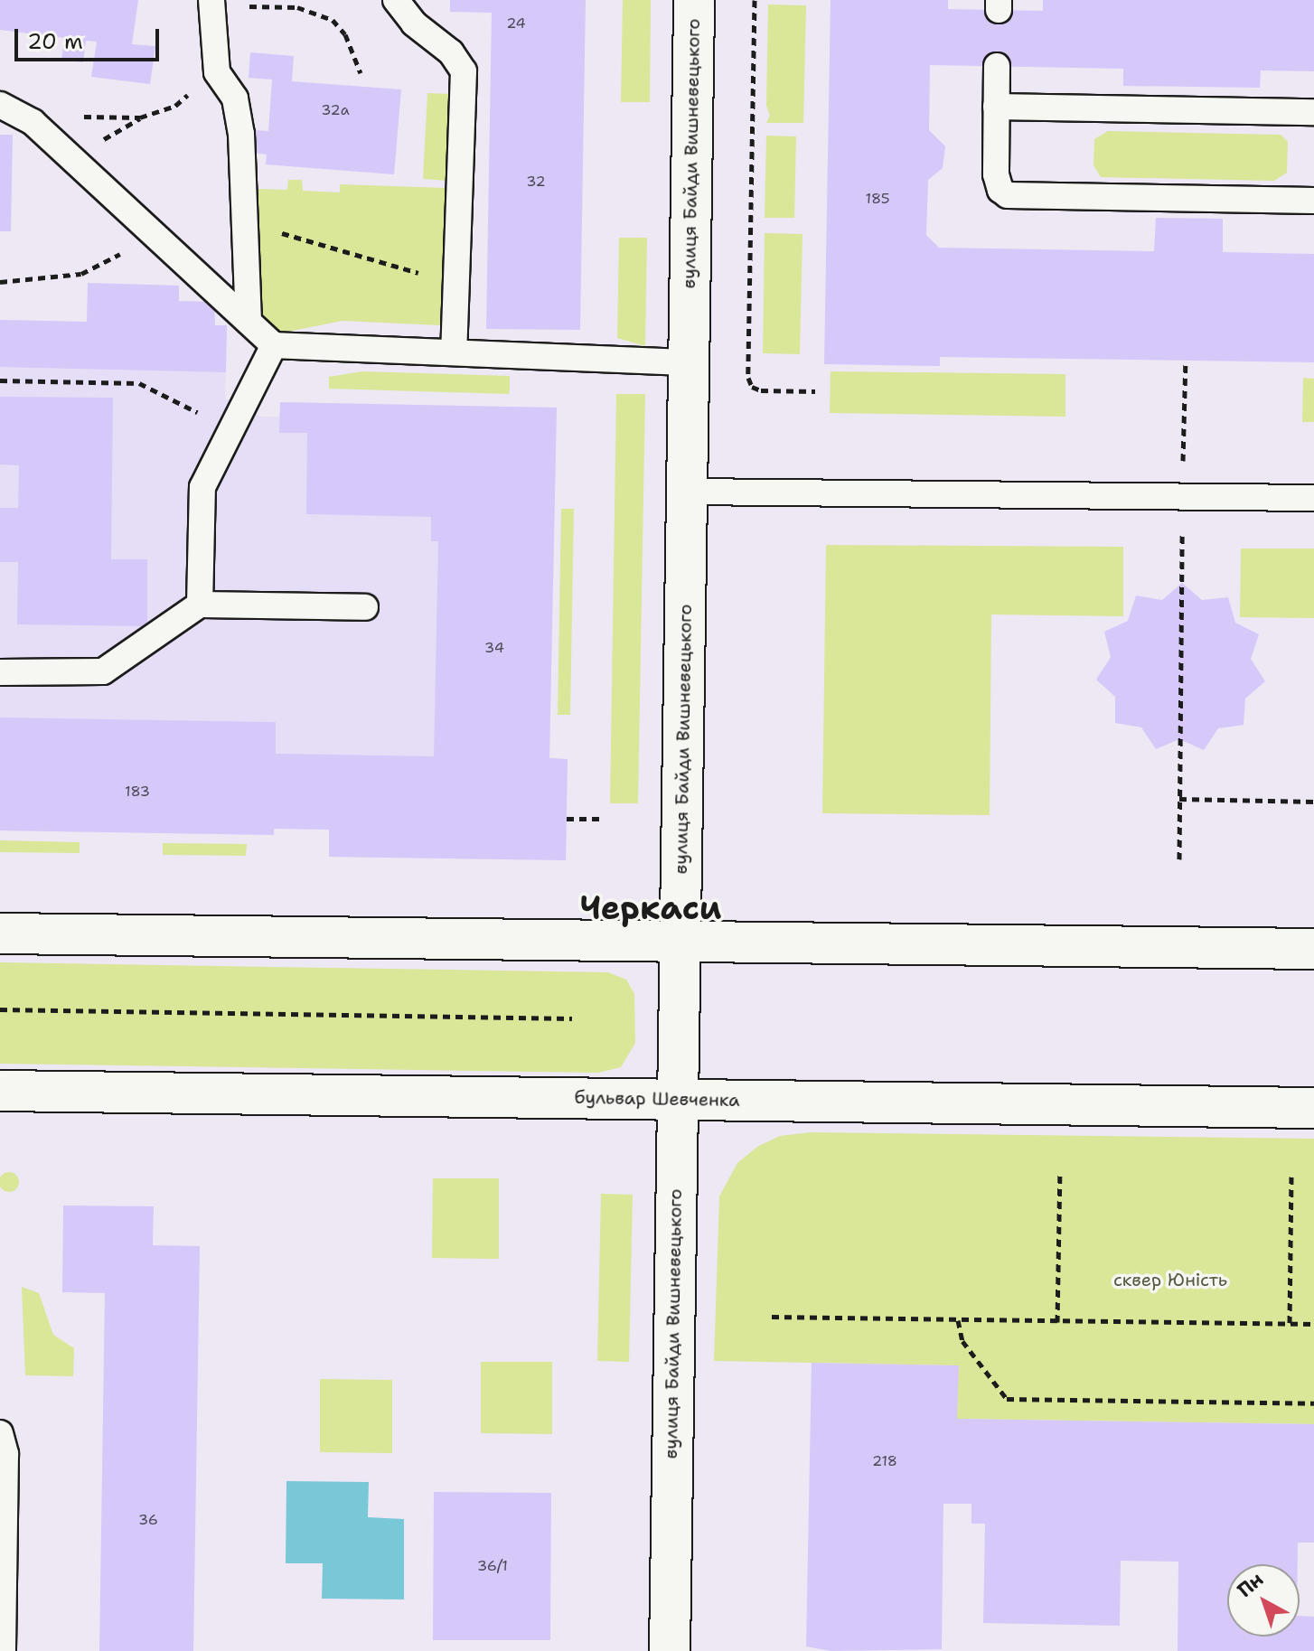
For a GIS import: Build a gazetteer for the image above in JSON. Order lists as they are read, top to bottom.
{
  "streets": {
    "main road": ["вулиця Байди Вишневецького", "бульвар Шевченка"]
  },
  "crossings": [
    ["вулиця Байди Вишневецького", "бульвар Шевченка"]
  ],
  "districts": ["Черкаси"],
  "parks": ["сквер Юність"],
  "house_numbers": [
    "24",
    "32а",
    "32",
    "185",
    "34",
    "183",
    "218",
    "36",
    "36/1"
  ],
  "scale_bar": "20 m",
  "north": "top left"
}
